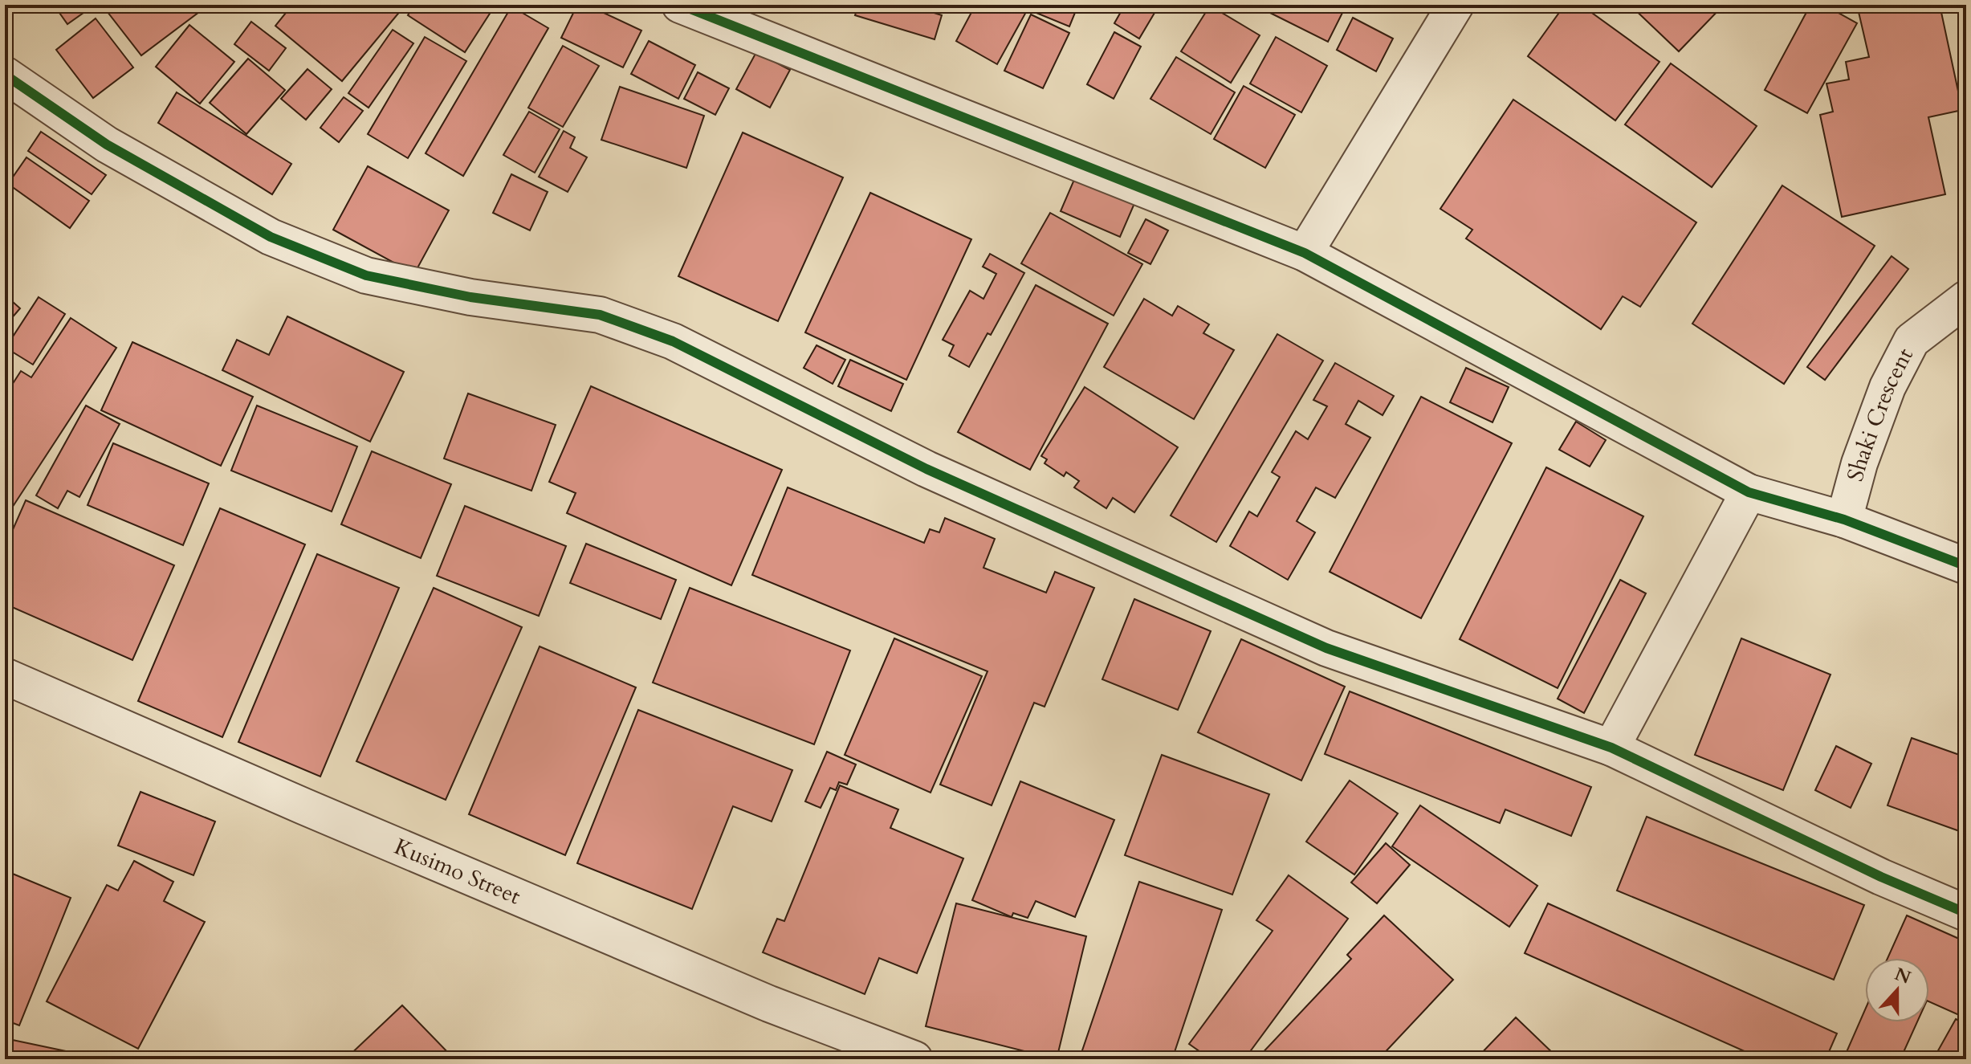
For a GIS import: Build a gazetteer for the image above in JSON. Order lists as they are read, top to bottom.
{
  "streets": {
    "street": ["Shaki Crescent", "Kusimo Street"]
  },
  "north": "top"
}
